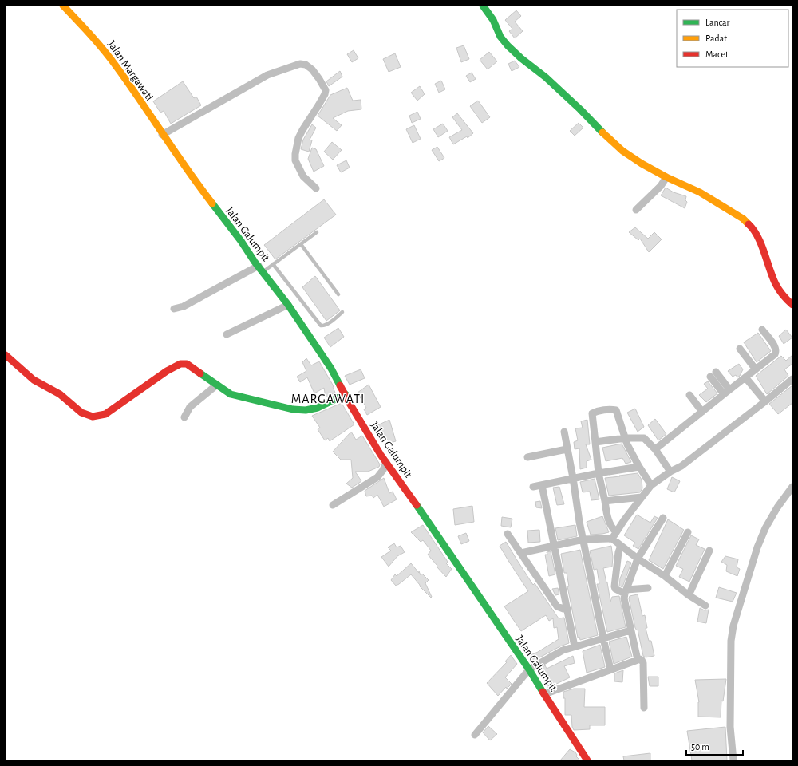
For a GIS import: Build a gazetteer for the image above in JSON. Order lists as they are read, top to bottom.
{
  "streets": {
    "street": ["Jalan Margawati", "Jalan Galumpit"]
  },
  "crossings": [
    ["Jalan Margawati", "Jalan Galumpit"]
  ],
  "districts": ["MARGAWATI"],
  "legend": ["Lancar", "Padat", "Macet"],
  "scale_bar": "50 m"
}
